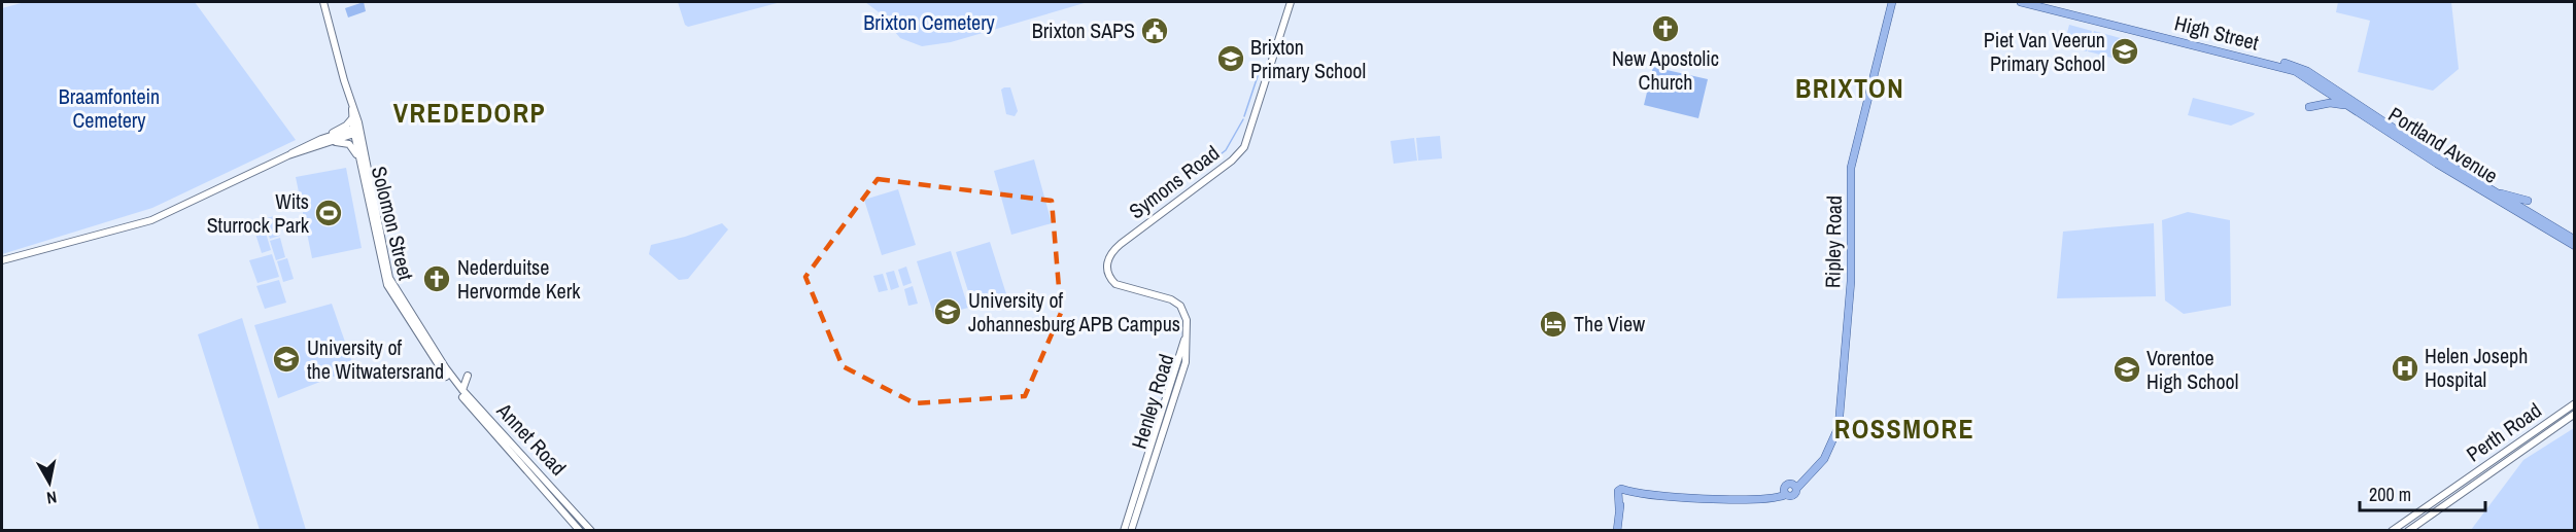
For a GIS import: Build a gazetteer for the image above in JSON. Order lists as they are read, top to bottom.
{
  "streets": {
    "main road": [
      "High Street",
      "Portland Avenue",
      "Symons Road",
      "Solomon Street",
      "Ripley Road",
      "Henley Road",
      "Perth Road",
      "Annet Road"
    ]
  },
  "crossings": [
    ["High Street", "Portland Avenue"],
    ["Symons Road", "Henley Road"],
    ["Solomon Street", "Annet Road"]
  ],
  "districts": ["BRIXTON", "VREDEDORP", "ROSSMORE"],
  "parks": ["Brixton Cemetery", "Braamfontein Cemetery"],
  "places": {
    "church": ["New Apostolic Church", "Nederduitse Hervormde Kerk"],
    "public building": ["Brixton SAPS"],
    "school or university": [
      "Piet Van Veerun Primary School",
      "Brixton Primary School",
      "University of Johannesburg APB Campus",
      "University of the Witwatersrand",
      "Vorentoe High School"
    ],
    "sports": ["Wits Sturrock Park"],
    "hotel": ["The View"],
    "hospital": ["Helen Joseph Hospital"]
  },
  "scale_bar": "200 m",
  "north": "bottom"
}
